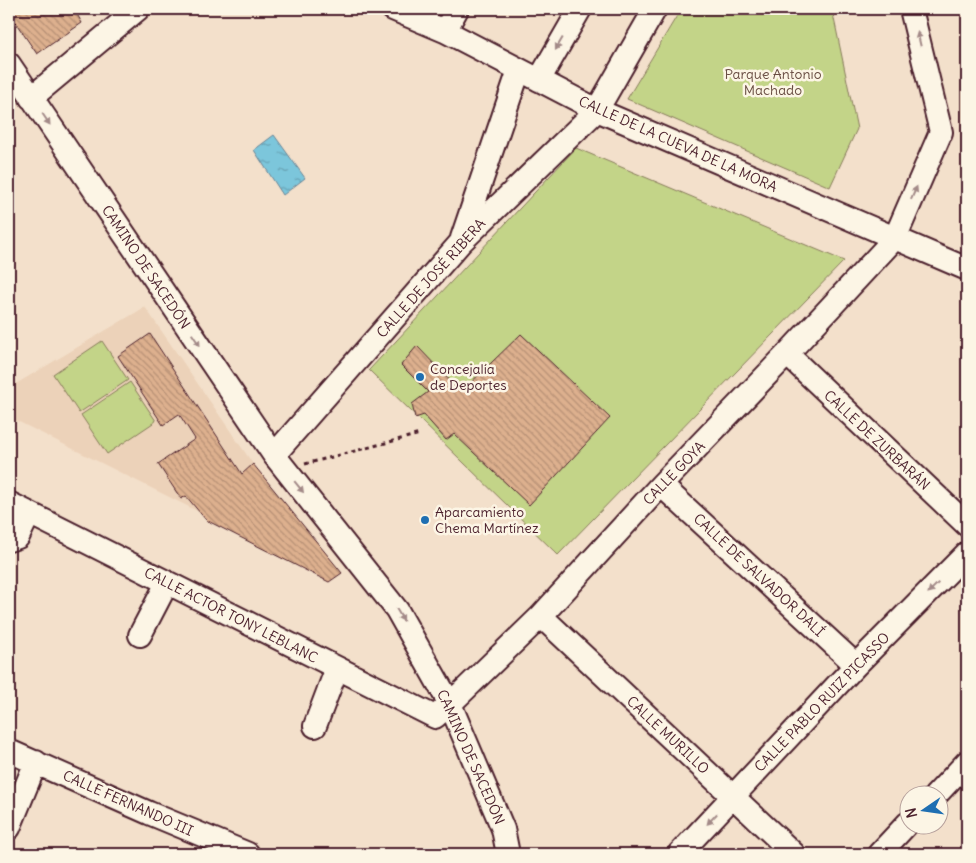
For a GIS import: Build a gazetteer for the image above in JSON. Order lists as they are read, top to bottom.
{
  "streets": {
    "street": [
      "CALLE DE LA CUEVA DE LA MORA",
      "CAMINO DE SACEDÓN",
      "CALLE DE JOSÉ RIBERA",
      "CALLE DE ZURBARÁN",
      "CALLE GOYA",
      "CALLE DE SALVADOR DALÍ",
      "CALLE ACTOR TONY LEBLANC",
      "CALLE PABLO RUIZ PICASSO",
      "CALLE MURILLO",
      "CALLE FERNANDO III"
    ]
  },
  "crossings": [
    ["CALLE DE LA CUEVA DE LA MORA", "CALLE DE JOSÉ RIBERA"],
    ["CALLE DE LA CUEVA DE LA MORA", "CALLE GOYA"],
    ["CAMINO DE SACEDÓN", "CALLE DE JOSÉ RIBERA"],
    ["CAMINO DE SACEDÓN", "CALLE GOYA"],
    ["CAMINO DE SACEDÓN", "CALLE ACTOR TONY LEBLANC"],
    ["CALLE DE ZURBARÁN", "CALLE GOYA"],
    ["CALLE GOYA", "CALLE DE SALVADOR DALÍ"],
    ["CALLE GOYA", "CALLE ACTOR TONY LEBLANC"],
    ["CALLE GOYA", "CALLE MURILLO"],
    ["CALLE DE SALVADOR DALÍ", "CALLE PABLO RUIZ PICASSO"],
    ["CALLE PABLO RUIZ PICASSO", "CALLE MURILLO"]
  ],
  "one_way": ["CAMINO DE SACEDÓN", "CALLE PABLO RUIZ PICASSO"],
  "parks": ["Parque Antonio Machado"],
  "places": ["Concejalía de Deportes", "Aparcamiento Chema Martínez"],
  "north": "left"
}
